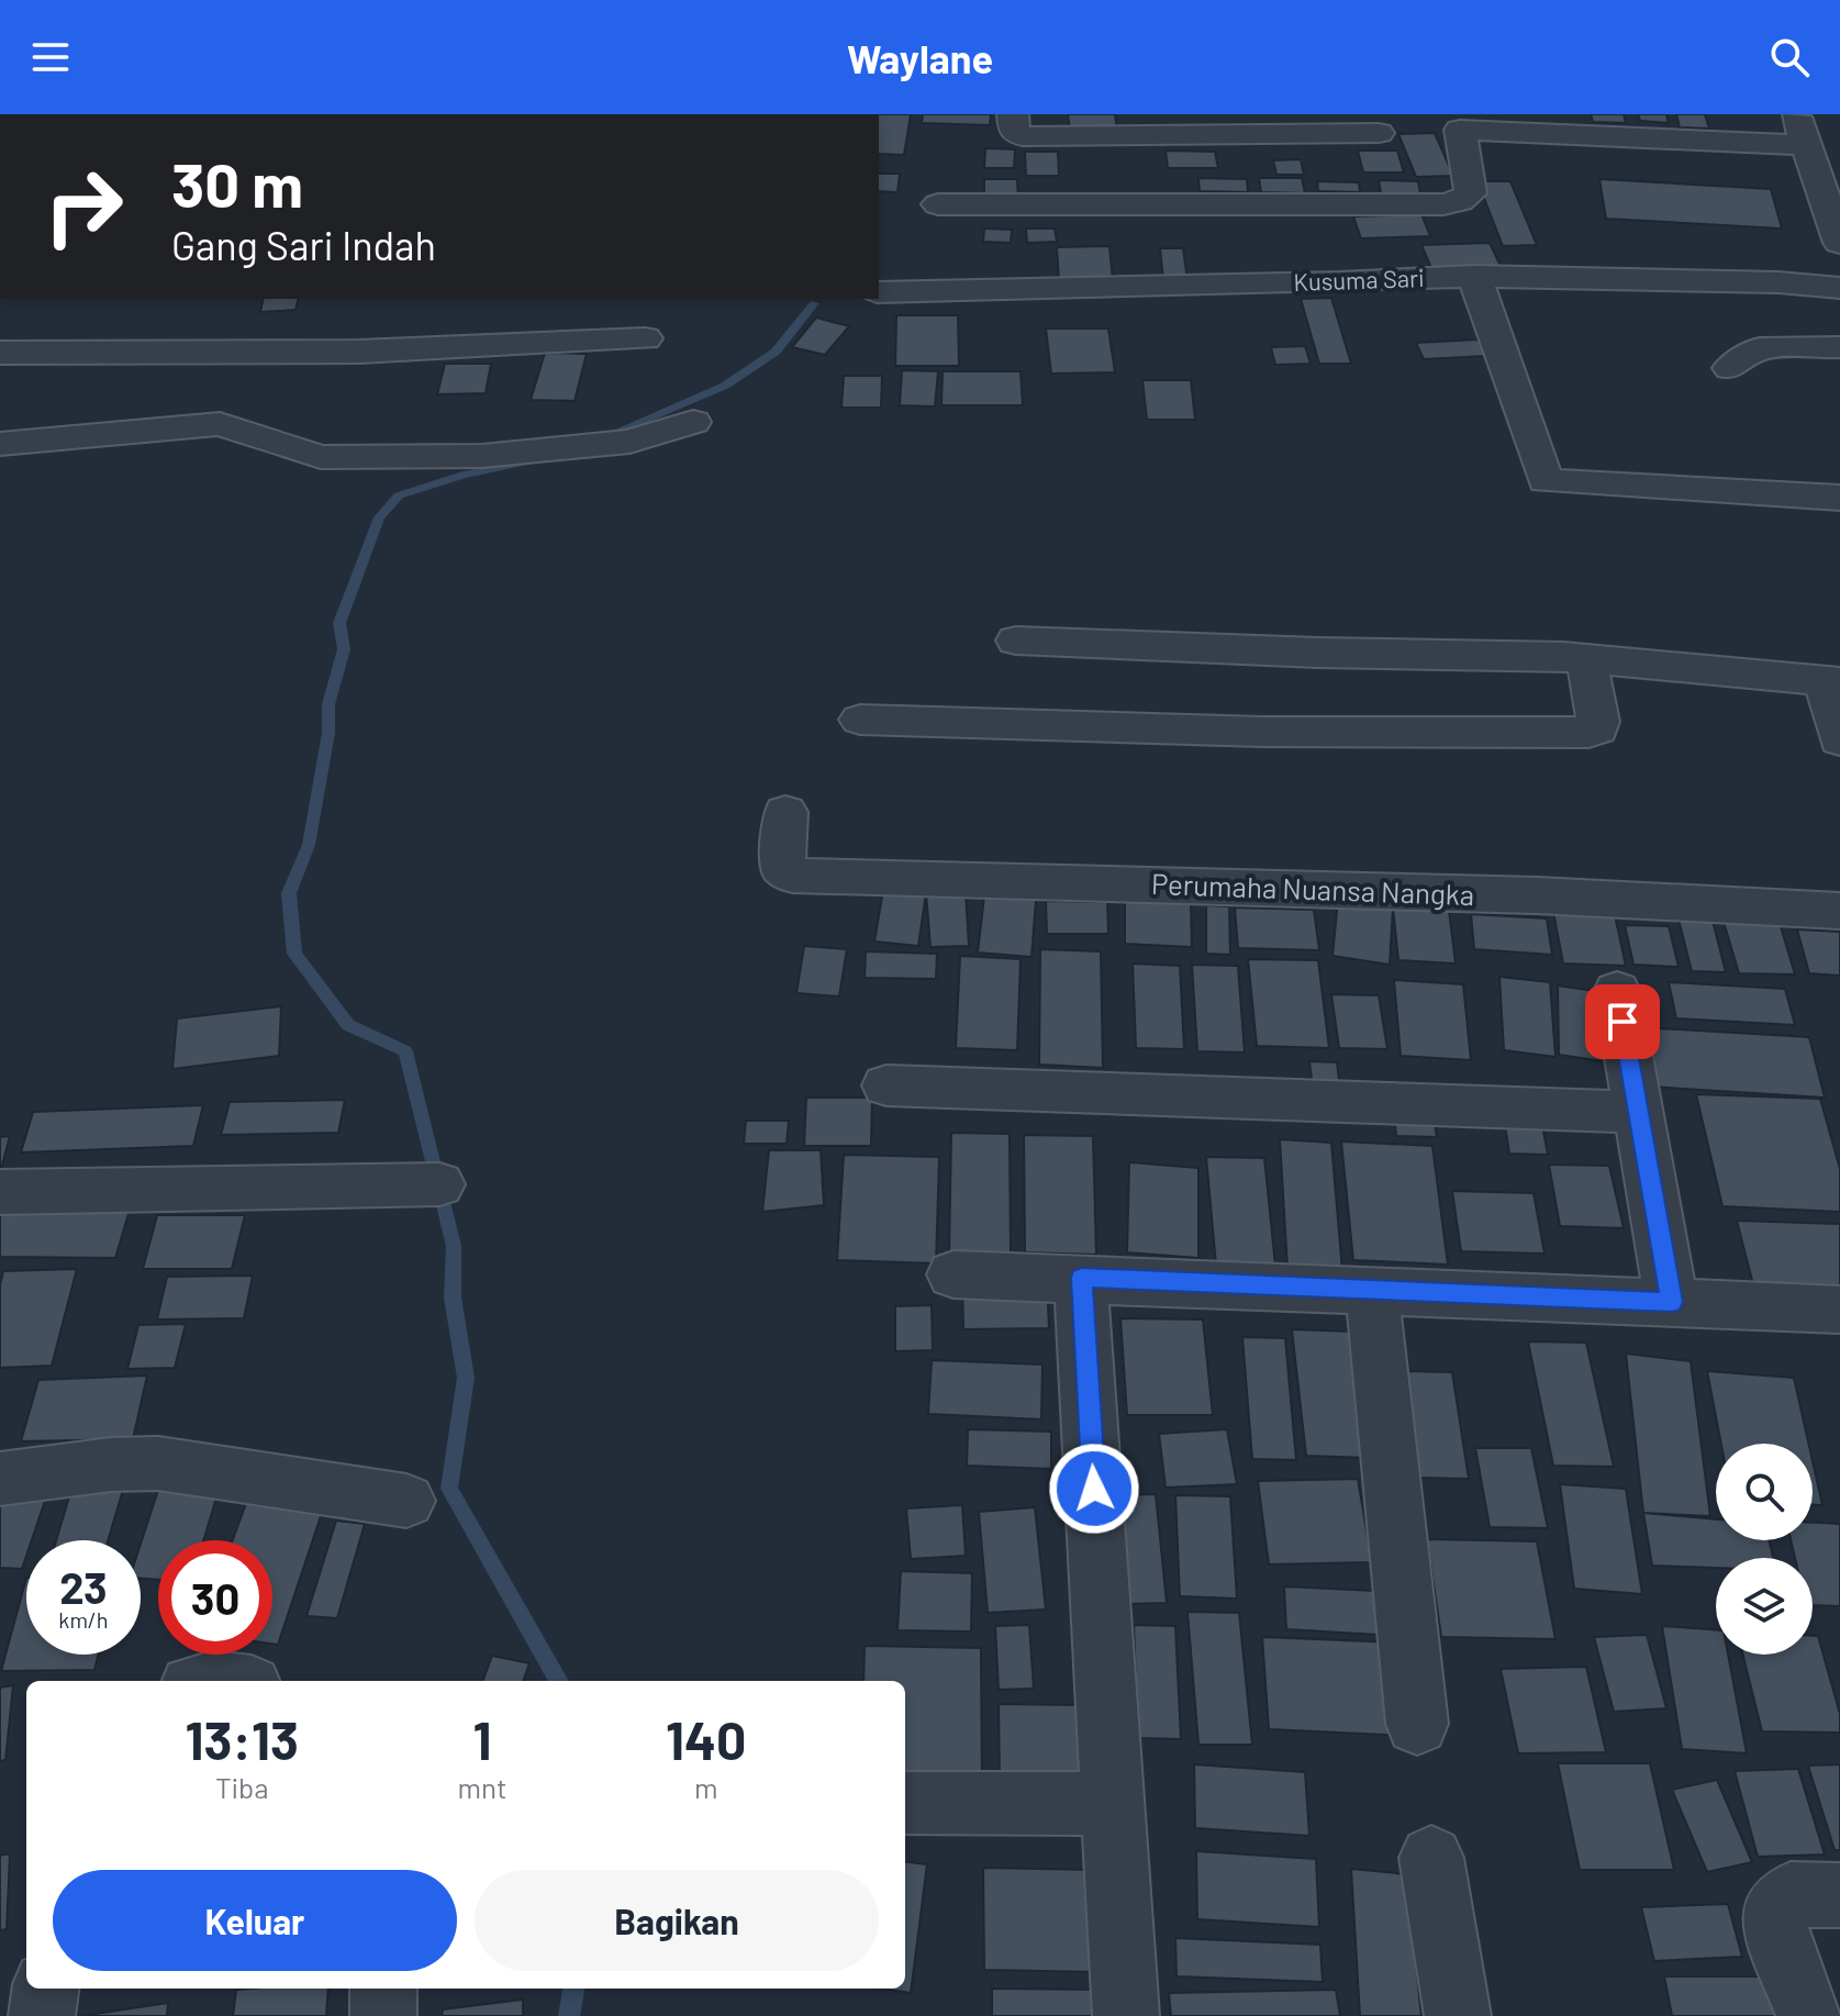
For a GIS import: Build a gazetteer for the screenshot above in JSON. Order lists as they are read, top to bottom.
{
  "streets": {
    "street": ["Kusuma Sari", "Perumaha Nuansa Nangka"]
  },
  "page": {
    "header": "Waylane",
    "turn": ["30 m", "Gang Sari Indah"],
    "speed": "23 km/h",
    "limit": "30",
    "eta": [
      "13:13",
      "Tiba",
      "1",
      "mnt",
      "140",
      "m"
    ],
    "buttons": ["Keluar", "Bagikan"]
  }
}
